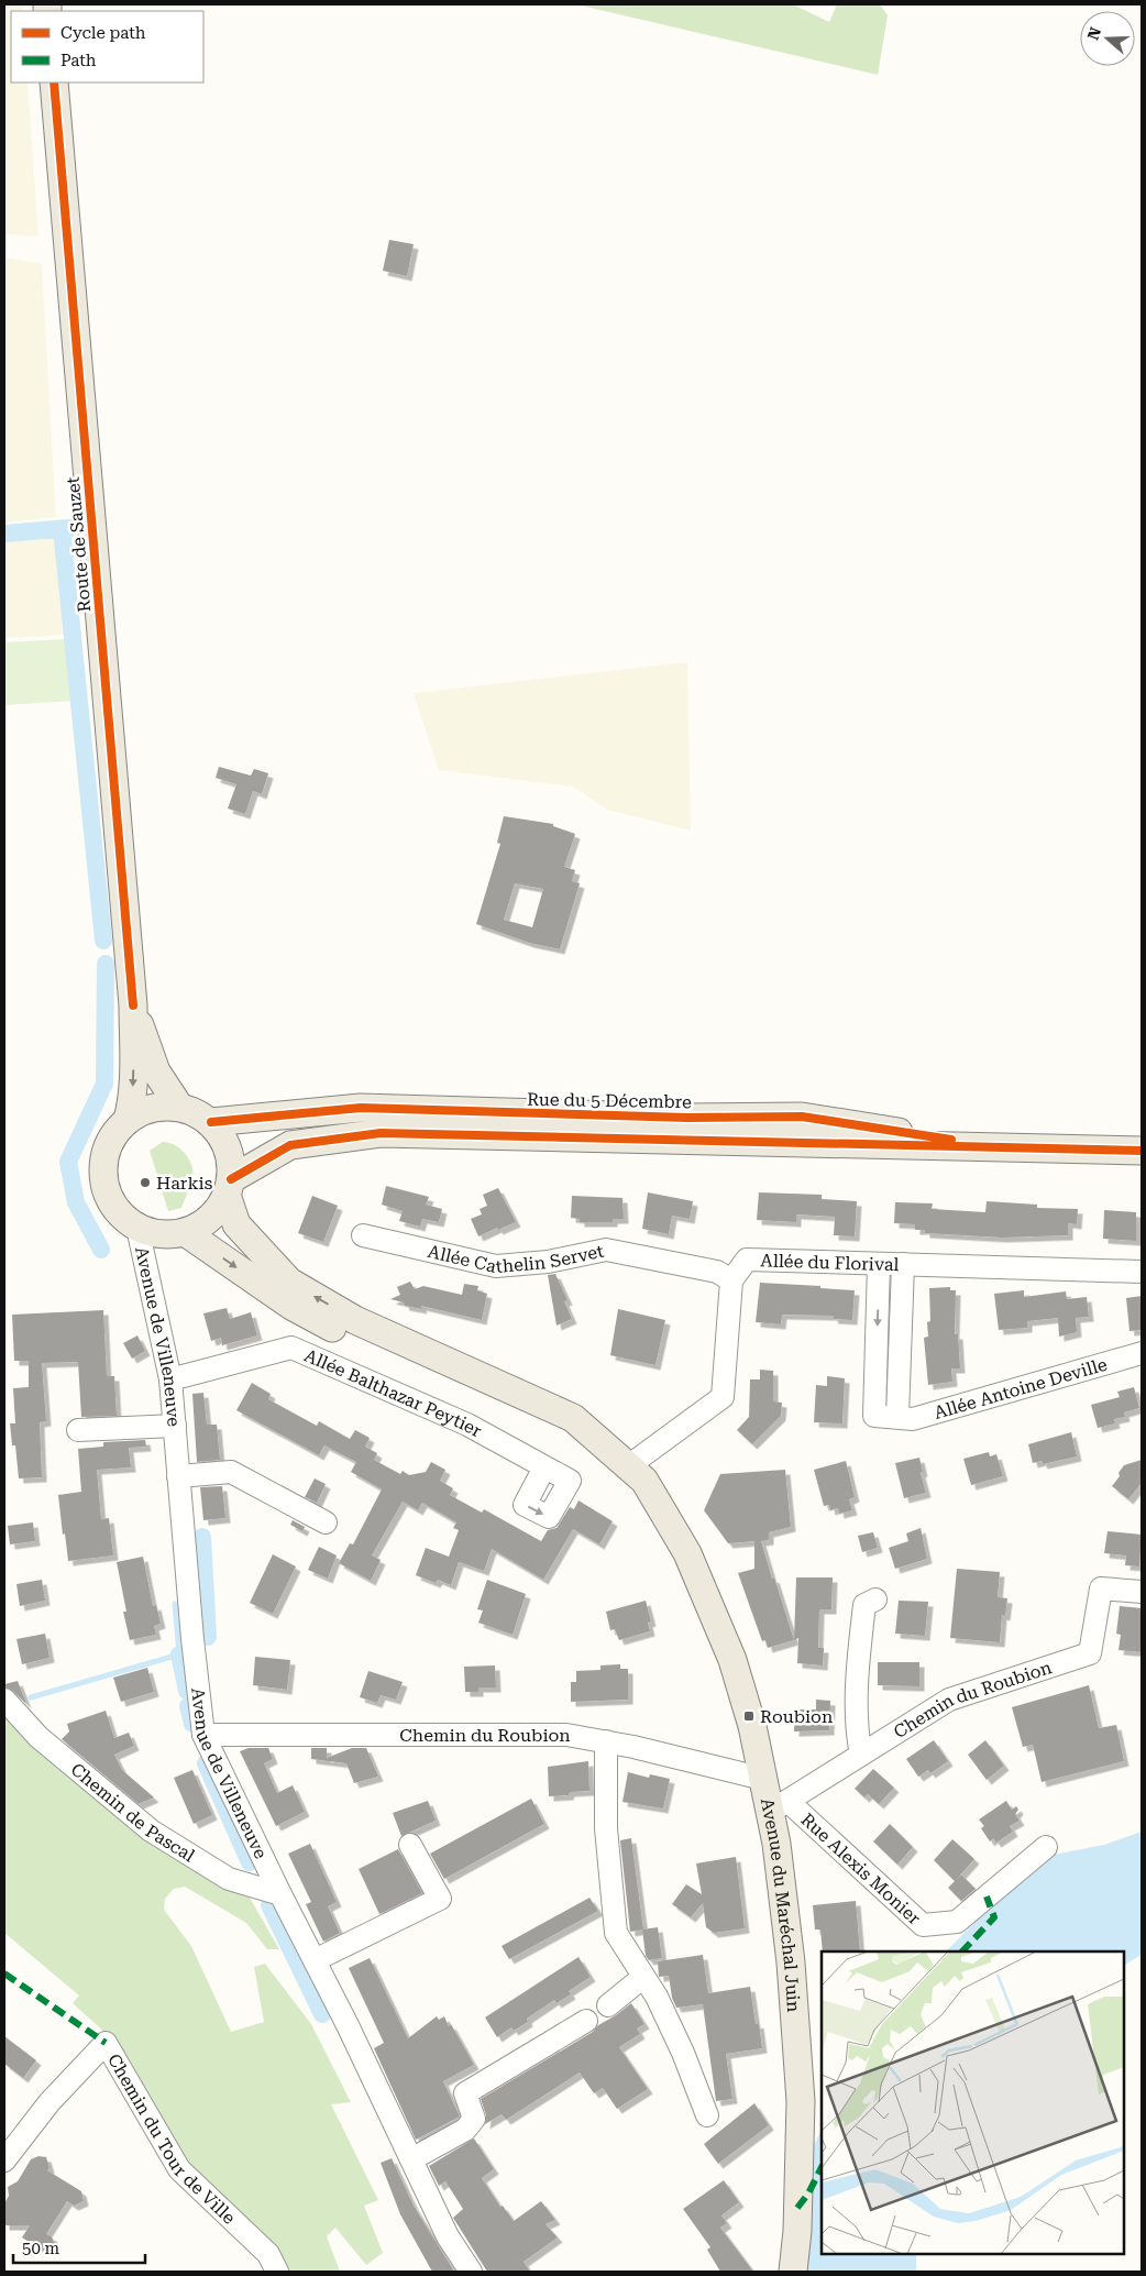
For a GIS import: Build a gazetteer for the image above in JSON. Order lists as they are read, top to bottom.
{
  "streets": {
    "main road": ["Route de Sauzet", "Rue du 5 Décembre", "Avenue du Maréchal Juin"],
    "street": [
      "Allée Cathelin Servet",
      "Allée du Florival",
      "Avenue de Villeneuve",
      "Allée Antoine Deville",
      "Allée Balthazar Peytier",
      "Chemin du Roubion",
      "Chemin de Pascal",
      "Rue Alexis Monier",
      "Chemin du Tour de Ville"
    ]
  },
  "crossings": [
    ["Route de Sauzet", "Rue du 5 Décembre"],
    ["Route de Sauzet", "Avenue de Villeneuve"],
    ["Rue du 5 Décembre", "Avenue de Villeneuve"],
    ["Allée Cathelin Servet", "Allée du Florival"],
    ["Allée du Florival", "Allée Antoine Deville"],
    ["Avenue de Villeneuve", "Allée Balthazar Peytier"],
    ["Avenue de Villeneuve", "Chemin du Roubion"],
    ["Avenue de Villeneuve", "Chemin de Pascal"],
    ["Chemin du Roubion", "Rue Alexis Monier"],
    ["Chemin du Roubion", "Avenue du Maréchal Juin"],
    ["Rue Alexis Monier", "Avenue du Maréchal Juin"]
  ],
  "places": {
    "other": ["Harkis"],
    "transit": ["Roubion"]
  },
  "legend": ["Cycle path", "Path"],
  "scale_bar": "50 m",
  "north": "left"
}
